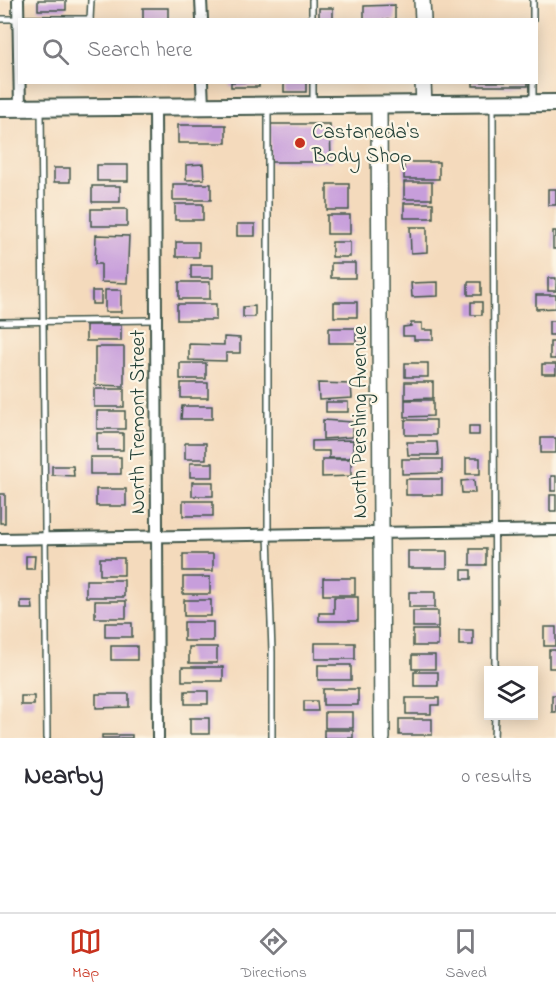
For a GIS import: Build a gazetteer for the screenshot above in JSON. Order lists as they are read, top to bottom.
{
  "streets": {
    "street": ["North Tremont Street", "North Pershing Avenue"]
  },
  "places": ["Castaneda's Body Shop"],
  "page": {
    "search": "Search here",
    "heading": ["Nearby", "0 results"],
    "nav": ["Map", "Directions", "Saved"]
  }
}
